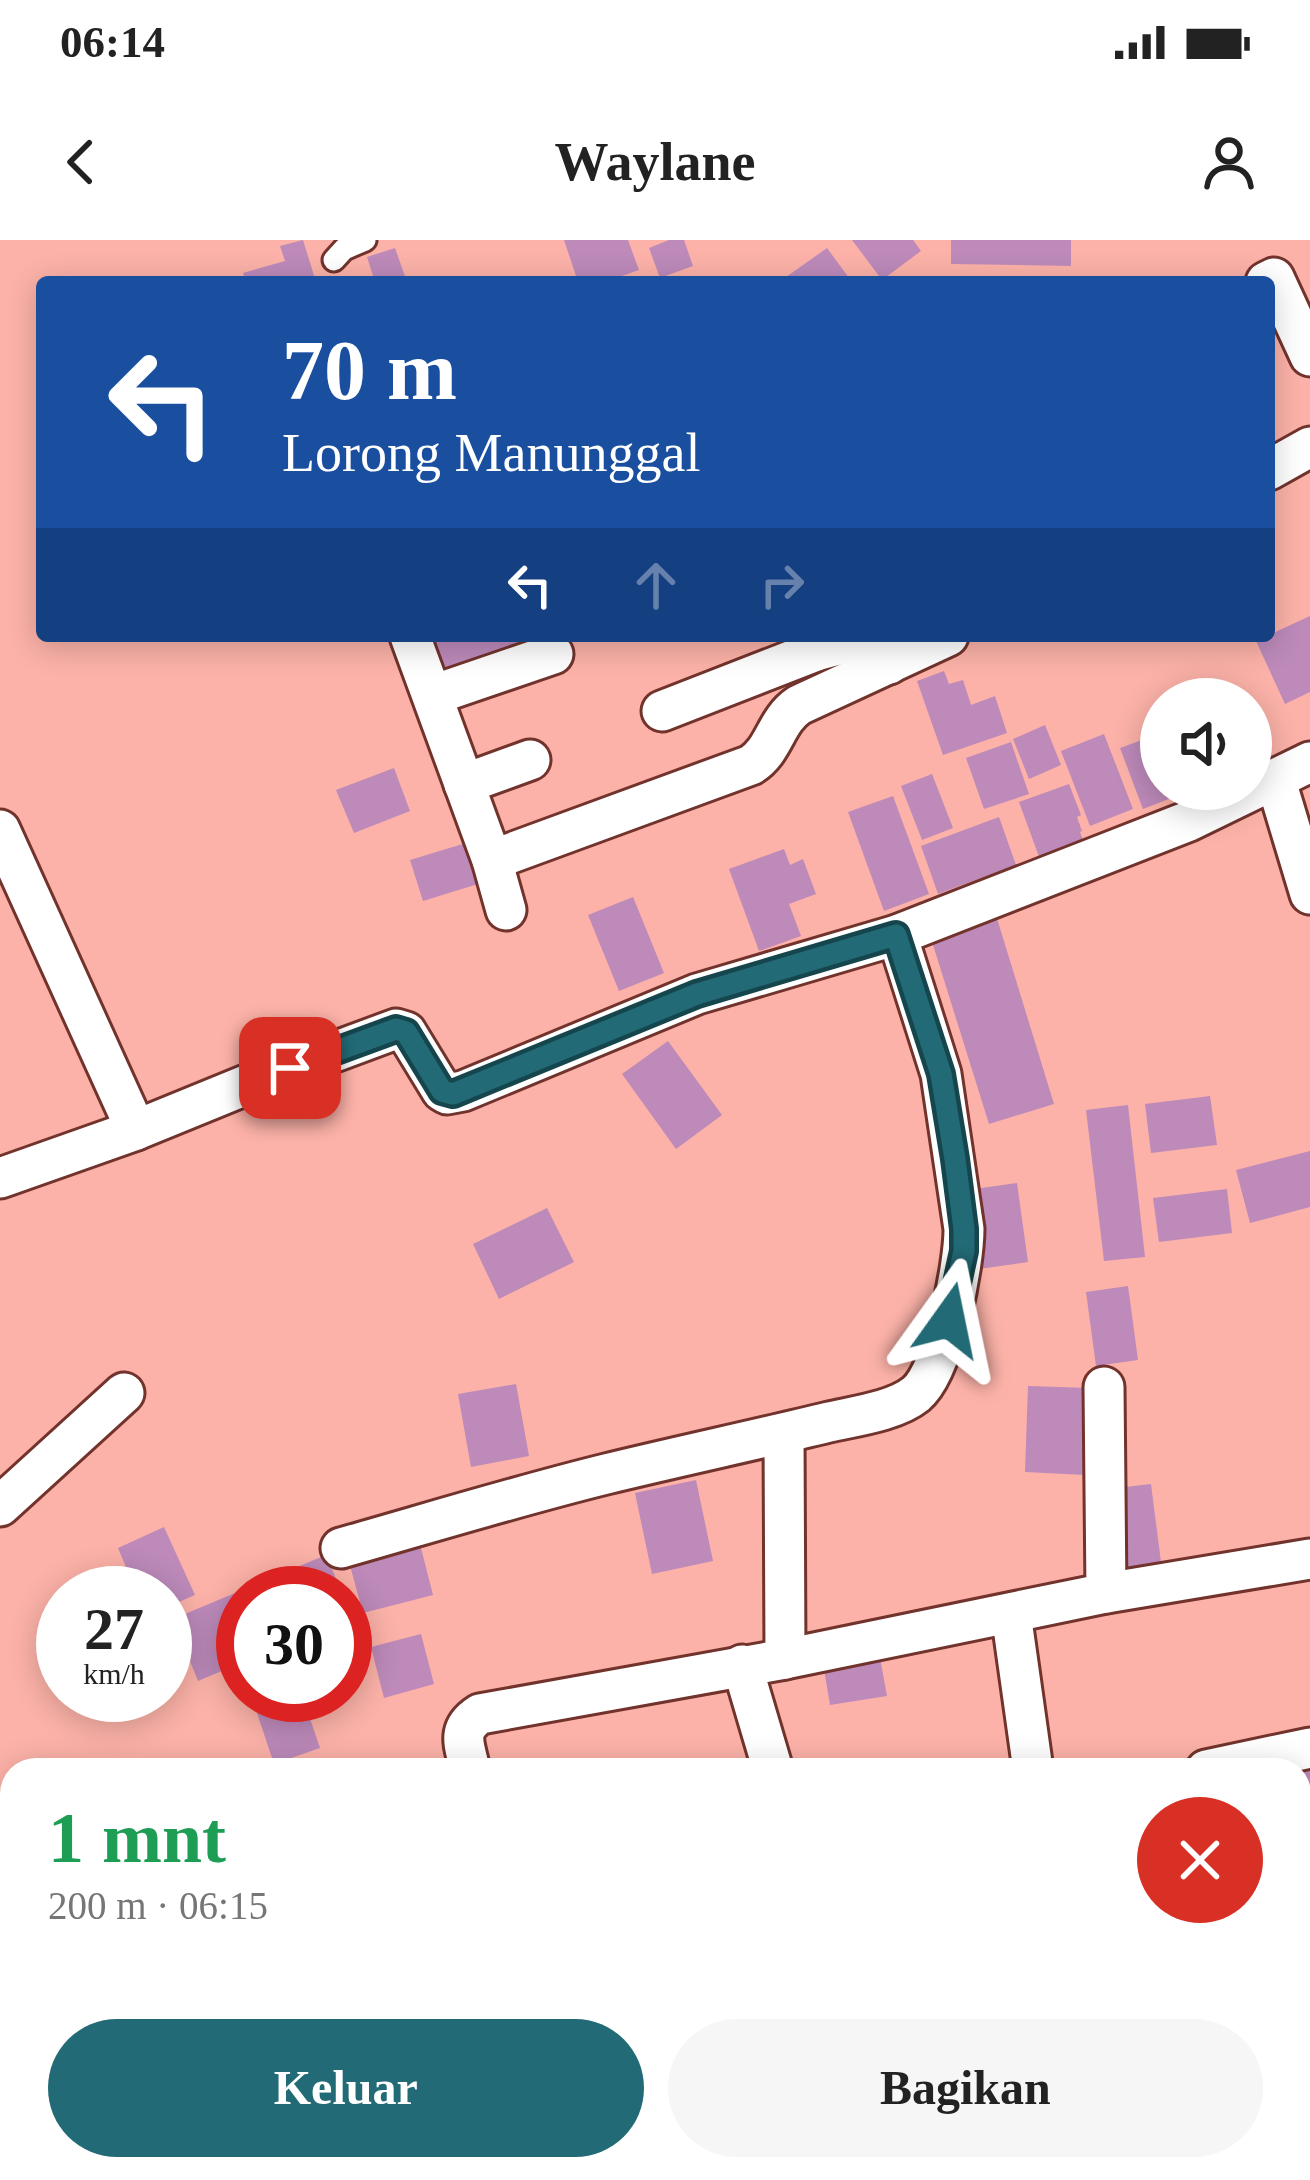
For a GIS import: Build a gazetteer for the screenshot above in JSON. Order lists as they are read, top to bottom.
{
  "page": {
    "status": "06:14",
    "header": "Waylane",
    "turn": ["70 m", "Lorong Manunggal"],
    "speed": "27 km/h",
    "limit": "30",
    "heading": ["1 mnt", "200 m · 06:15"],
    "buttons": ["Keluar", "Bagikan"]
  }
}
